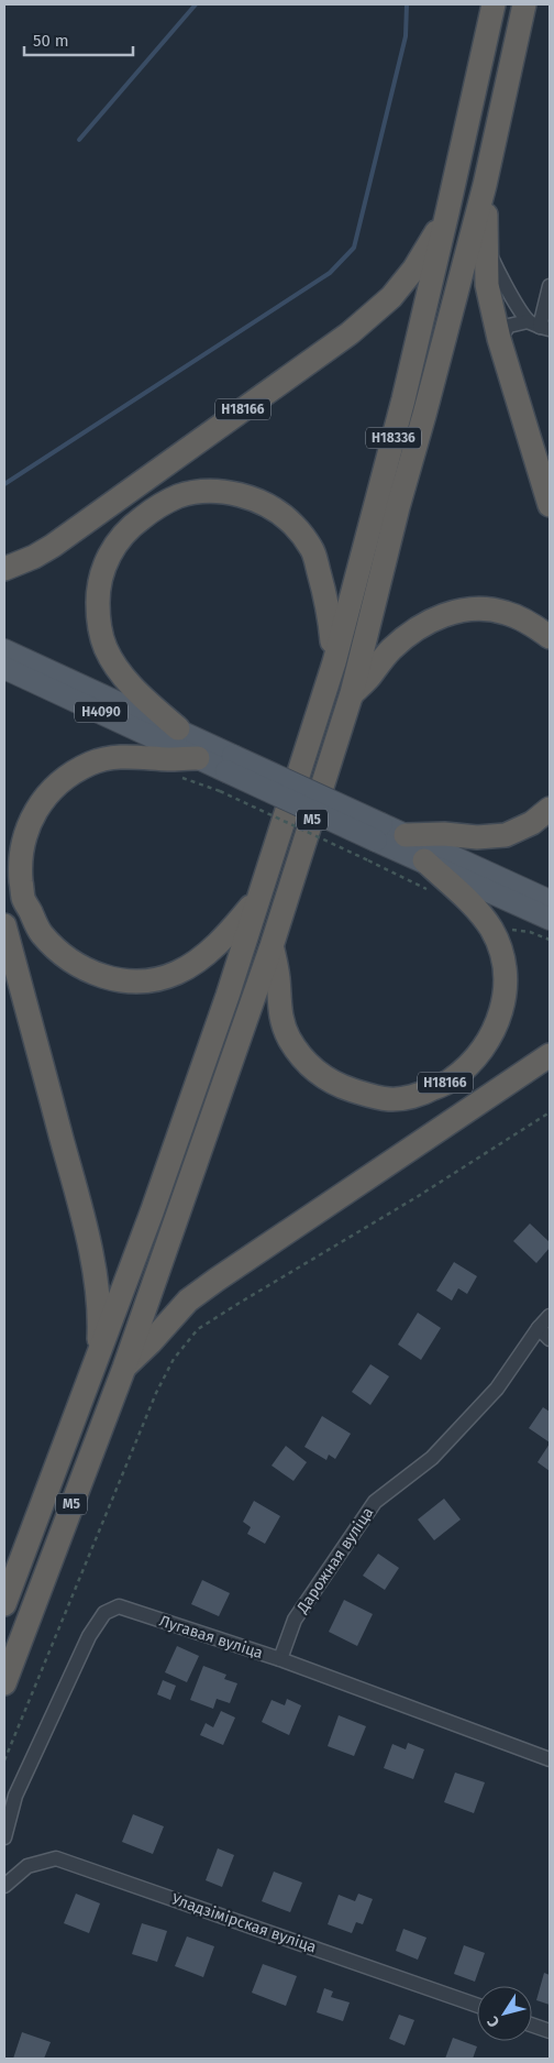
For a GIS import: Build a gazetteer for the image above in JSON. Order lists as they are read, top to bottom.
{
  "streets": {
    "highway": ["Н18166", "Н18336", "М5"],
    "main road": ["Н4090"],
    "street": ["Дарожная вуліца", "Лугавая вуліца", "Уладзімірская вуліца"]
  },
  "crossings": [
    ["Н18166", "Н18336"],
    ["Н18166", "Н4090"],
    ["Н18166", "М5"],
    ["Н18336", "М5"],
    ["Дарожная вуліца", "Лугавая вуліца"]
  ],
  "scale_bar": "50 m",
  "north": "bottom left"
}
